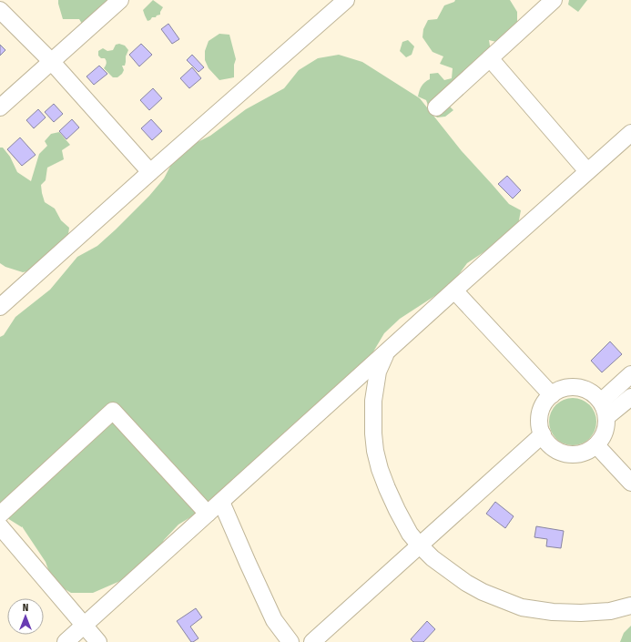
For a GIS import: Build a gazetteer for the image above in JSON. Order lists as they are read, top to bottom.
{
  "north": "top"
}
